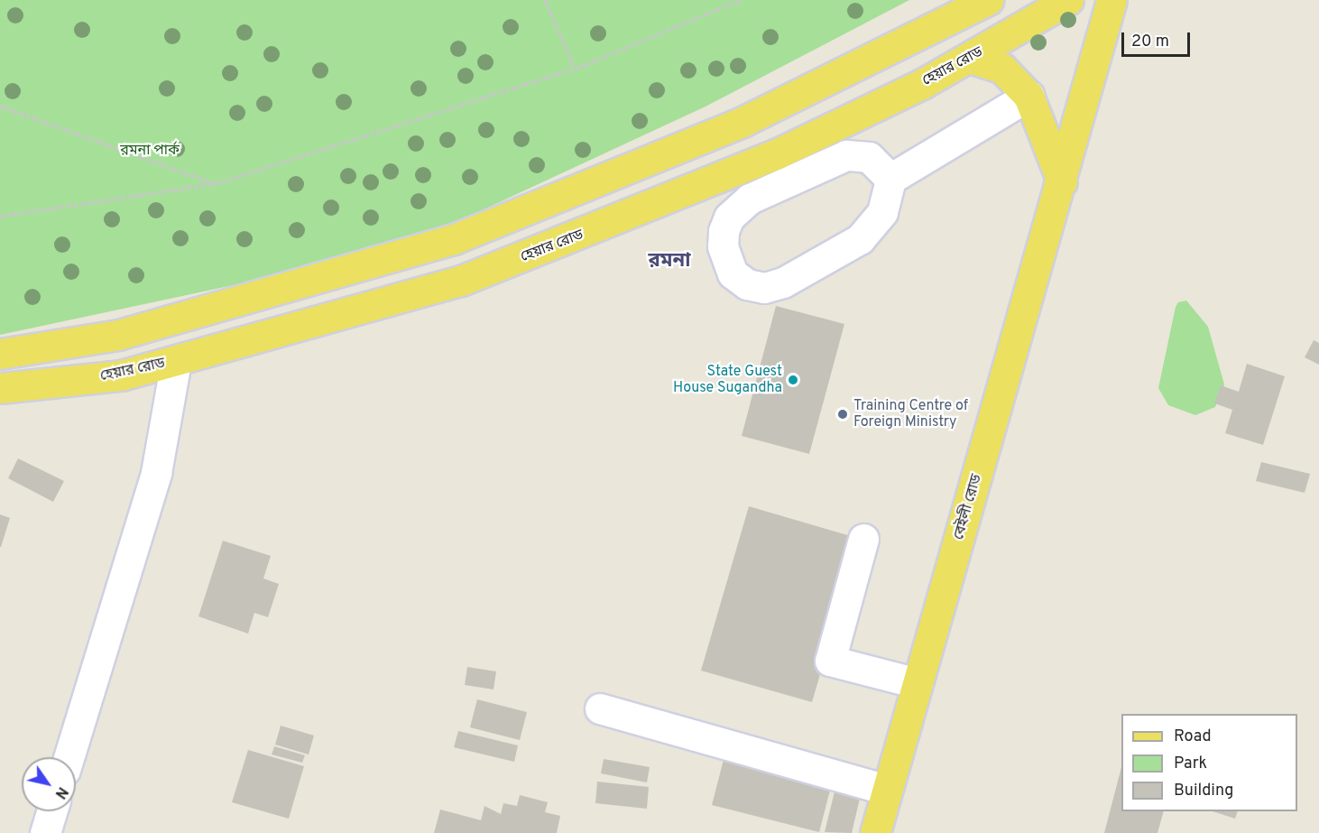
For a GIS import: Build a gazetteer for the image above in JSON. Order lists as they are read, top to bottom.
{
  "streets": {
    "main road": ["হেয়ার রোড", "বেইলী রোড"]
  },
  "districts": ["রমনা"],
  "parks": ["রমনা পার্ক"],
  "places": ["State Guest House Sugandha", "Training Centre of Foreign Ministry"],
  "legend": ["Road", "Park", "Building"],
  "scale_bar": "20 m",
  "north": "bottom right"
}
